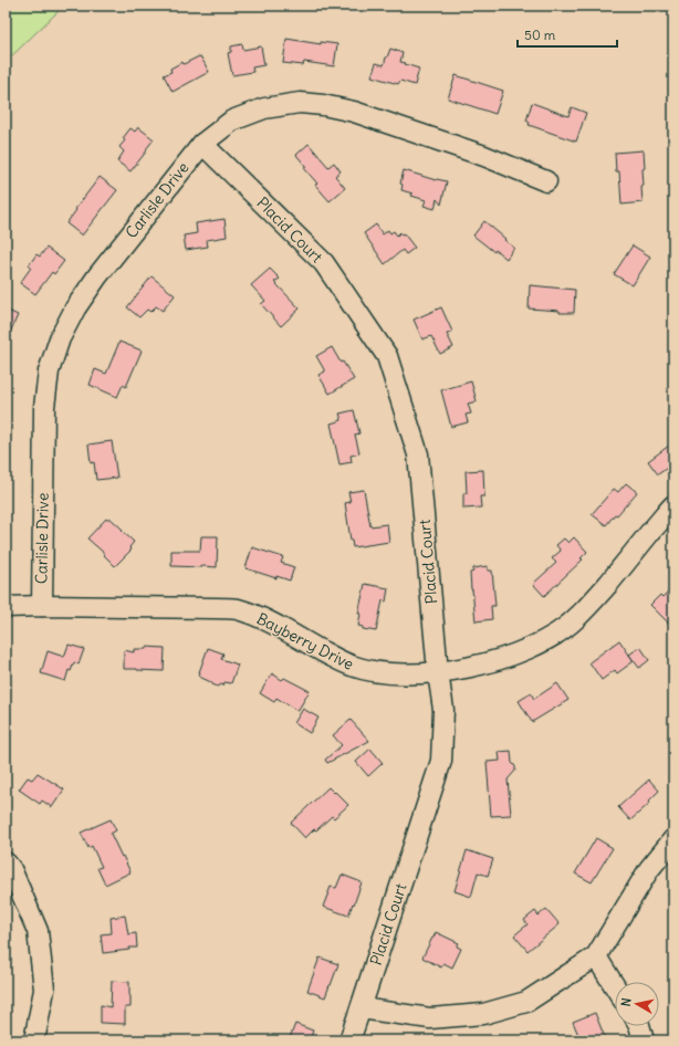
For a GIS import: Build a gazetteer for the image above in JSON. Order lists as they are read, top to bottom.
{
  "streets": {
    "street": ["Carlisle Drive", "Placid Court", "Bayberry Drive"]
  },
  "crossings": [
    ["Carlisle Drive", "Placid Court"],
    ["Carlisle Drive", "Bayberry Drive"],
    ["Placid Court", "Bayberry Drive"]
  ],
  "scale_bar": "50 m",
  "north": "left"
}
